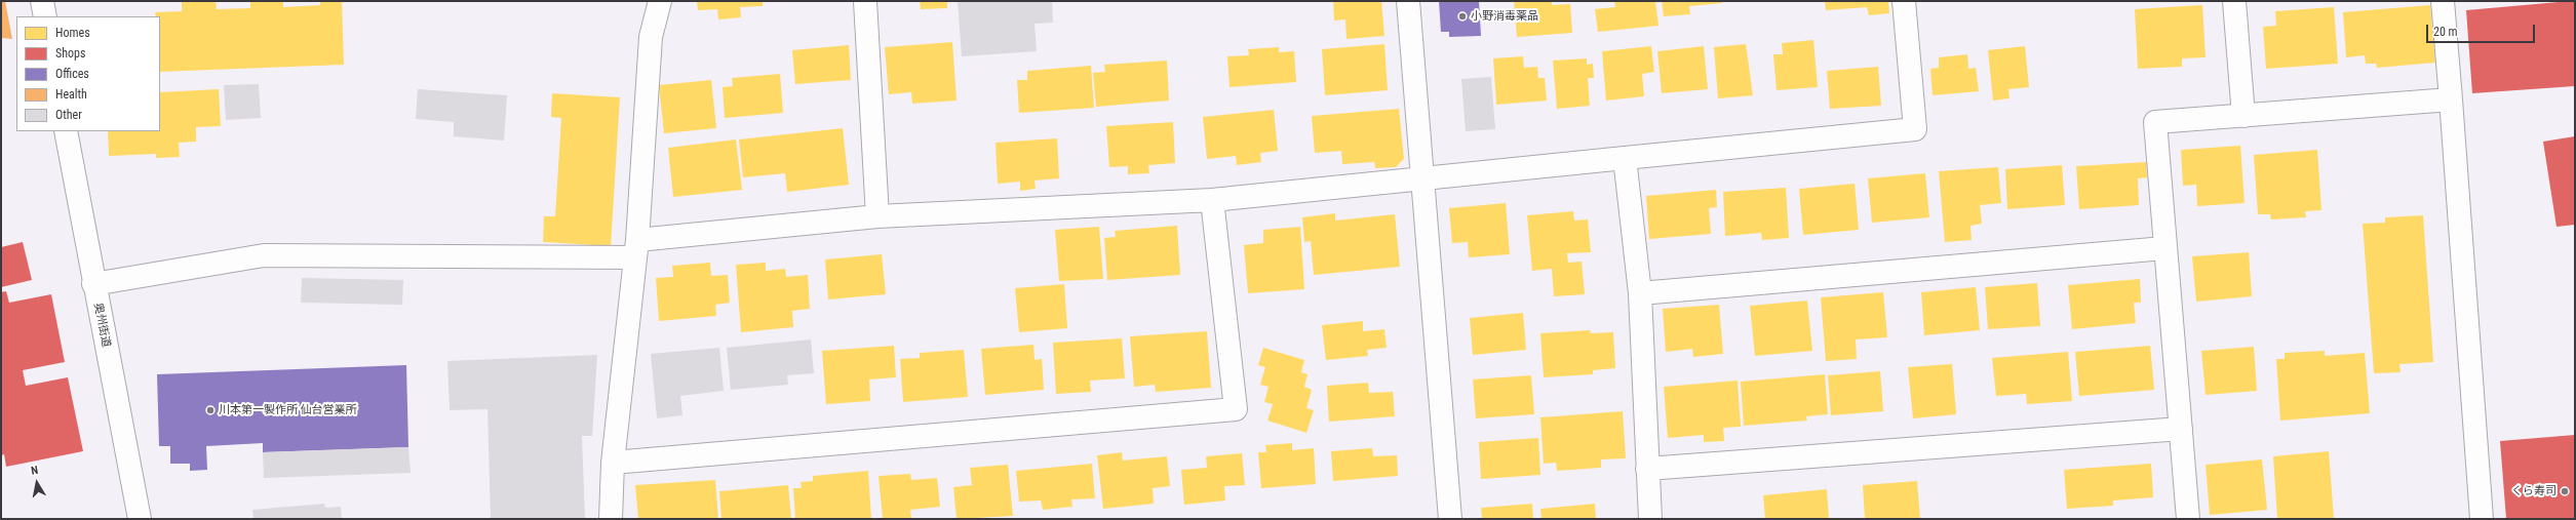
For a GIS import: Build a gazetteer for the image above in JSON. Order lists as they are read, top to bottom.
{
  "streets": {
    "street": ["奥州街道"]
  },
  "places": ["小野消毒薬品", "川本第一製作所 仙台営業所", "くら寿司"],
  "legend": [
    "Homes",
    "Shops",
    "Offices",
    "Health",
    "Other"
  ],
  "scale_bar": "20 m",
  "north": "top"
}
